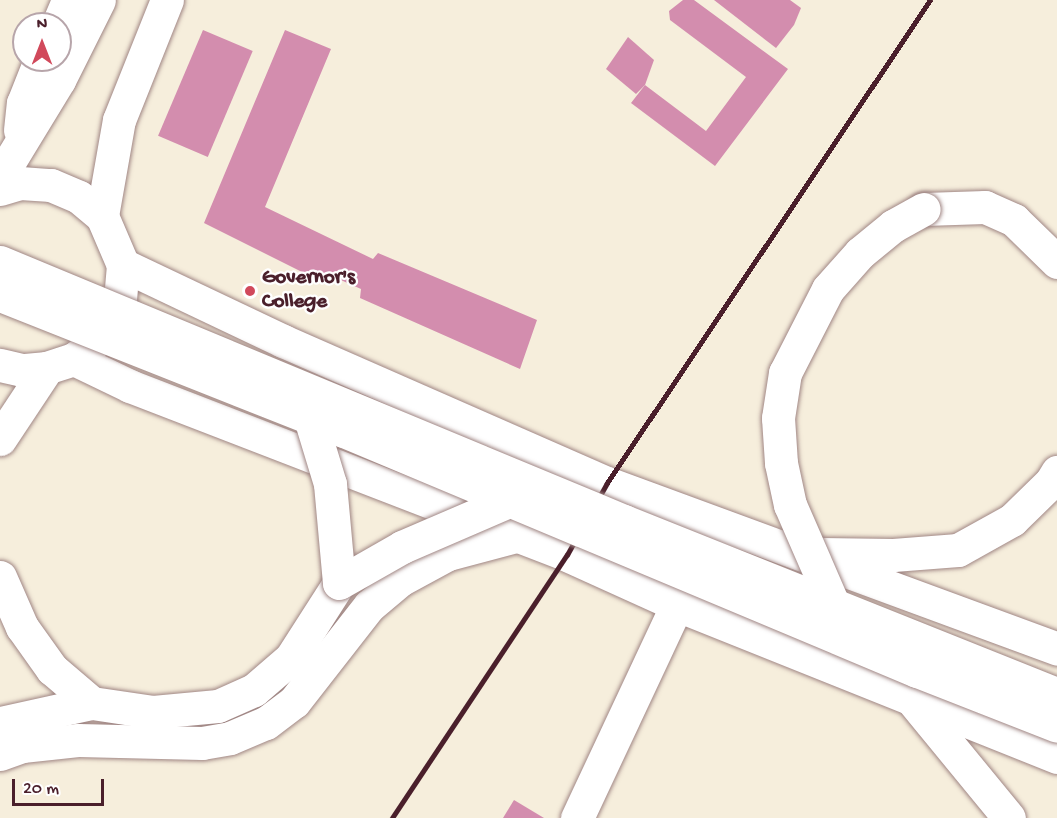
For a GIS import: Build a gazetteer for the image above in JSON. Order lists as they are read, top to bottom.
{
  "places": ["Governor's College"],
  "scale_bar": "20 m",
  "north": "top"
}
